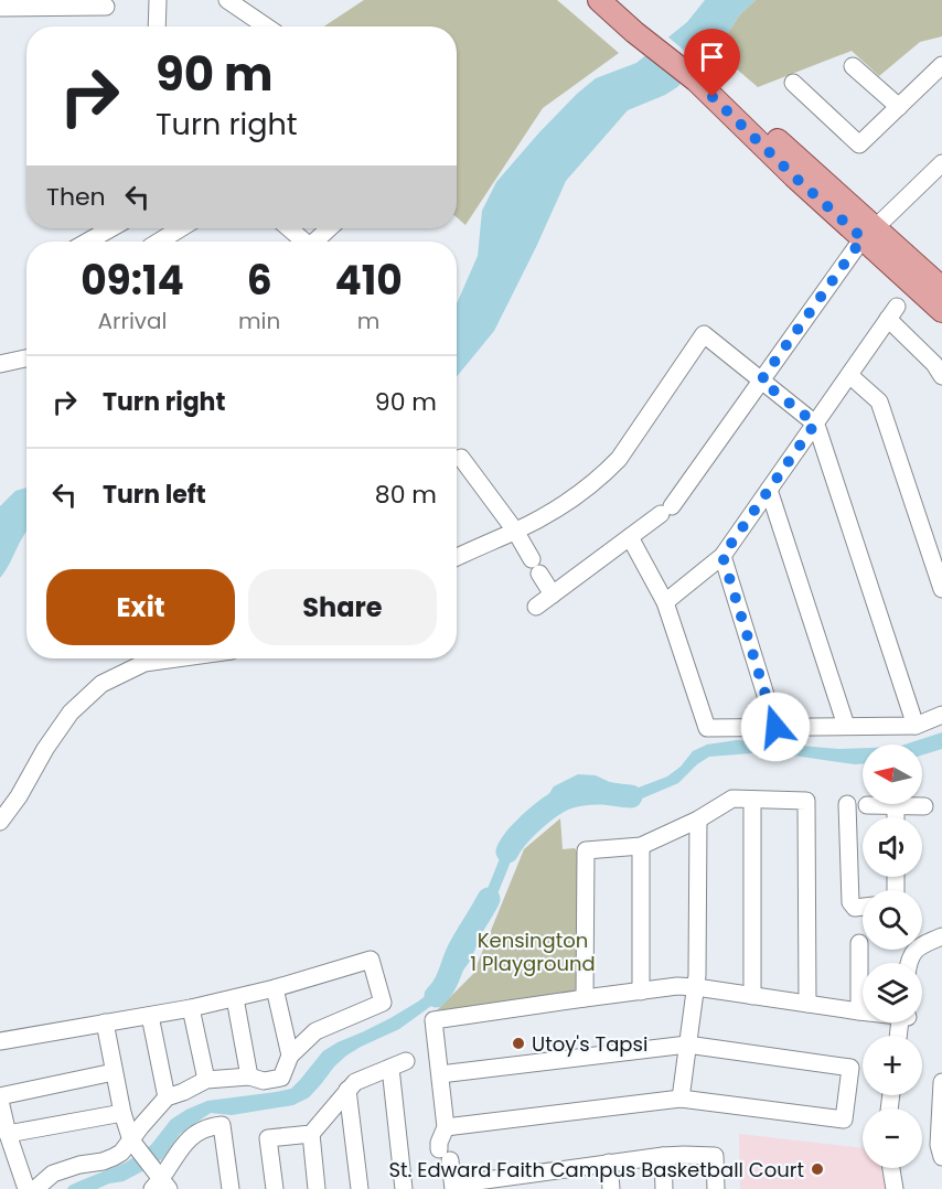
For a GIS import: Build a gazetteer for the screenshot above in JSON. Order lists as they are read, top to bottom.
{
  "parks": ["Kensington 1 Playground"],
  "places": ["Utoy's Tapsi", "St. Edward Faith Campus Basketball Court"],
  "north": "left",
  "page": {
    "turn": ["90 m", "Turn right"],
    "then": "Then",
    "eta": [
      "09:14",
      "Arrival",
      "6",
      "min",
      "410",
      "m"
    ],
    "list": [
      {
        "name": "Turn right",
        "value": "90 m"
      },
      {
        "name": "Turn left",
        "value": "80 m"
      }
    ],
    "buttons": ["Exit", "Share"],
    "map_buttons": ["+", "−"]
  }
}
